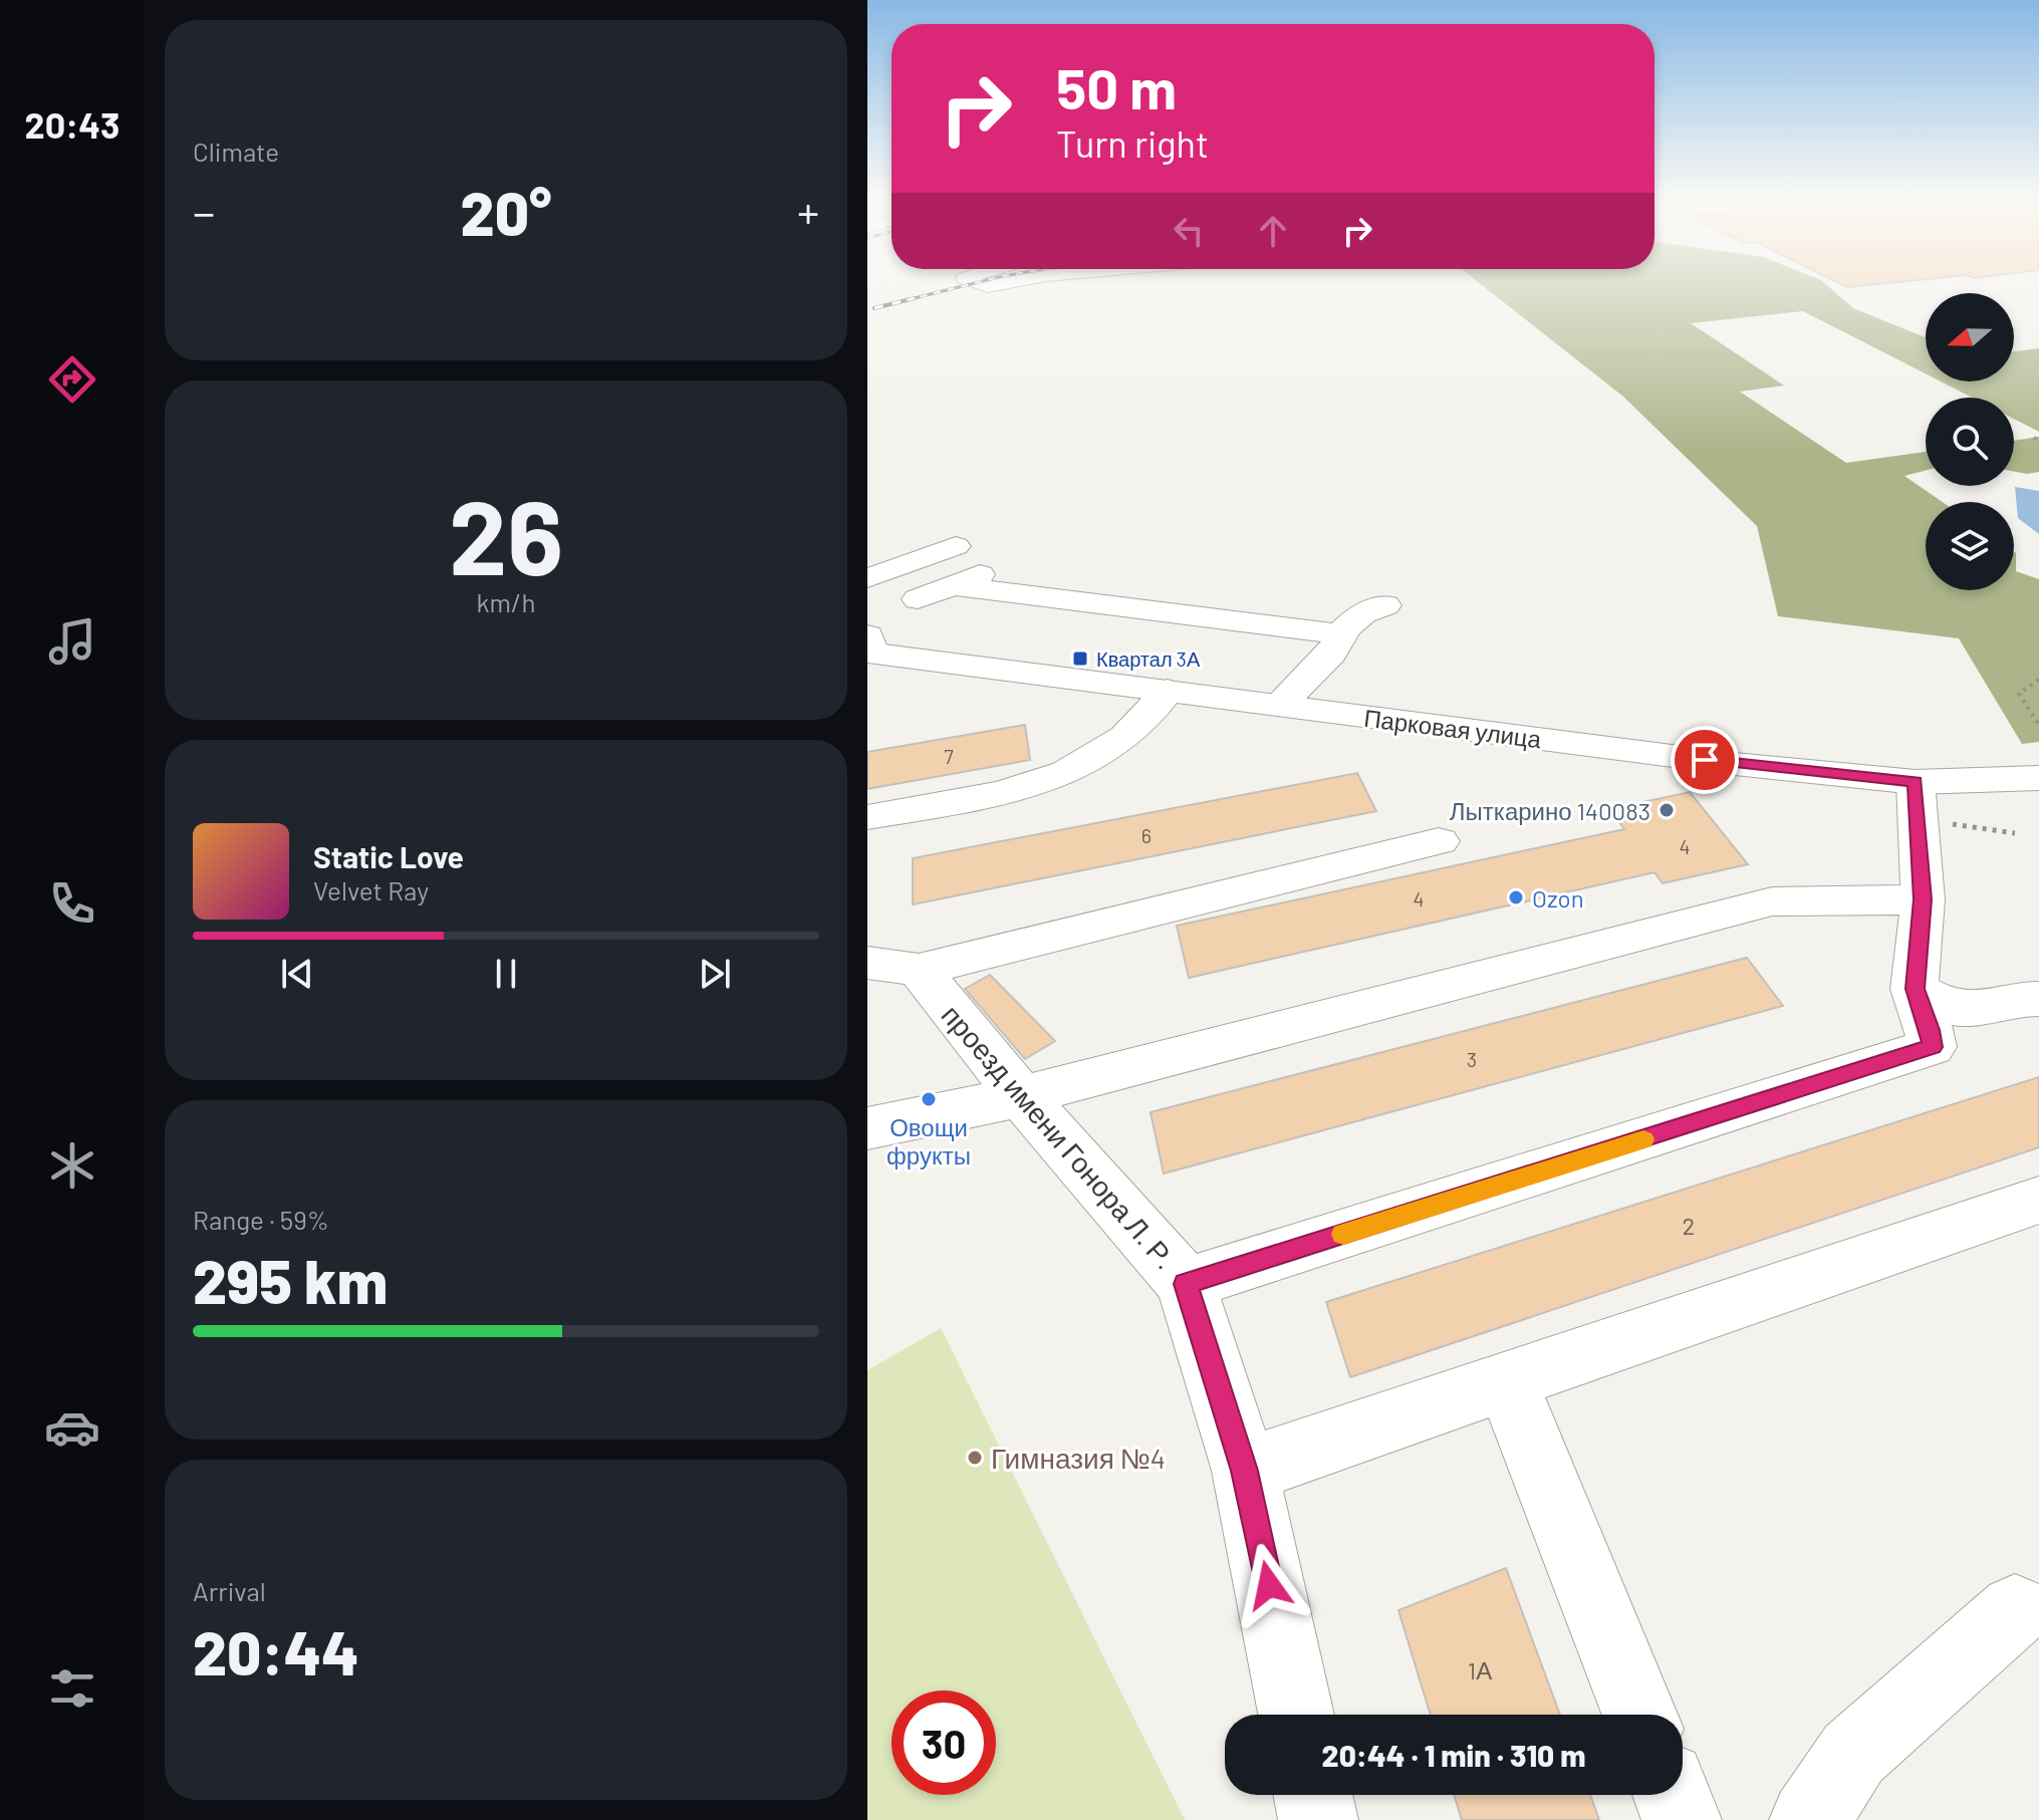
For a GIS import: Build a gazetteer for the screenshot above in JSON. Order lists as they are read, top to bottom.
{
  "streets": {
    "main road": ["Парковая улица", "проезд имени Гонора Л. Р."]
  },
  "places": {
    "transit": ["Квартал 3А"],
    "other": [
      "Лыткарино 140083",
      "Ozon",
      "Овощи фрукты",
      "Гимназия №4"
    ]
  },
  "house_numbers": [
    "7",
    "6",
    "4",
    "4",
    "3",
    "2",
    "1А"
  ],
  "north": "left",
  "page": {
    "tabs": "20:43",
    "tile": [
      "Climate",
      ["26", "km/h"],
      ["Range · 59%", "295 km"],
      ["Arrival", "20:44"]
    ],
    "turn": ["50 m", "Turn right"],
    "heat": ["−", "20°", "+"],
    "song": ["Static Love", "Velvet Ray"],
    "limit": "30",
    "trip": "20:44 · 1 min · 310 m"
  }
}
